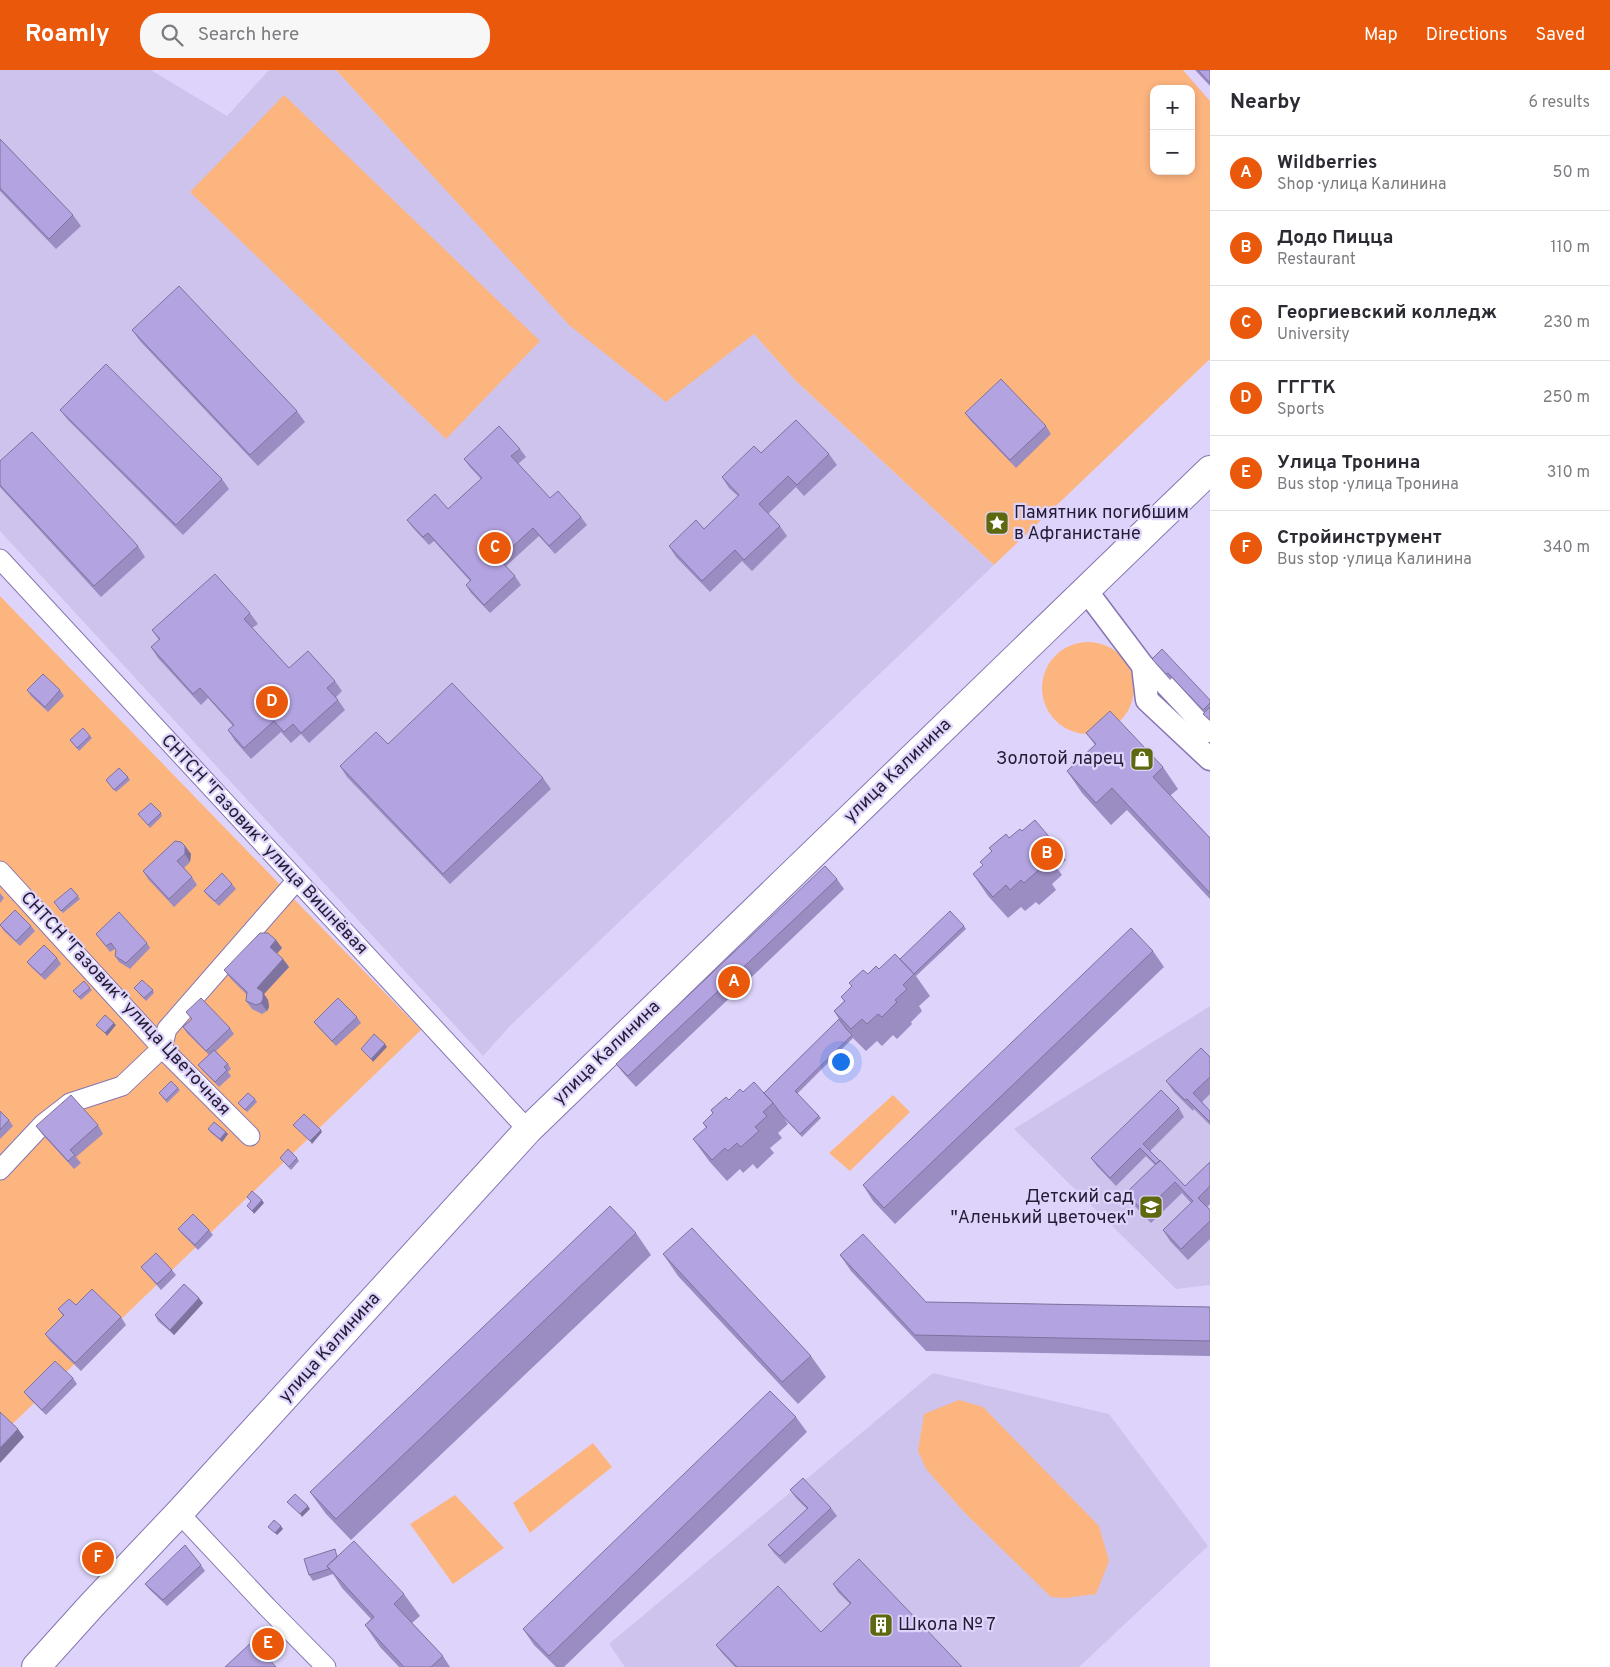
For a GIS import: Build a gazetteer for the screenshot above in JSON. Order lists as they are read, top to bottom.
{
  "streets": {
    "main road": ["улица Калинина"],
    "street": ["СНТСН \"Газовик\" улица Вишнёвая", "СНТСН \"Газовик\" улица Цветочная"]
  },
  "crossings": [
    ["улица Калинина", "СНТСН \"Газовик\" улица Вишнёвая"]
  ],
  "places": {
    "place": ["Памятник погибшим в Афганистане"],
    "shop": ["Золотой ларец"],
    "school or university": ["Детский сад \"Аленький цветочек\""],
    "building": ["Школа № 7"]
  },
  "page": {
    "header": "Roamly",
    "search": "Search here",
    "nav": ["Map", "Directions", "Saved"],
    "heading": ["Nearby", "6 results"],
    "map_buttons": ["+", "−"],
    "list": [
      {
        "mark": "A",
        "name": "Wildberries",
        "note": "Shop · улица Калинина",
        "value": "50 m"
      },
      {
        "mark": "B",
        "name": "Додо Пицца",
        "note": "Restaurant",
        "value": "110 m"
      },
      {
        "mark": "C",
        "name": "Георгиевский колледж",
        "note": "University",
        "value": "230 m"
      },
      {
        "mark": "D",
        "name": "ГГГТК",
        "note": "Sports",
        "value": "250 m"
      },
      {
        "mark": "E",
        "name": "Улица Тронина",
        "note": "Bus stop · улица Тронина",
        "value": "310 m"
      },
      {
        "mark": "F",
        "name": "Стройинструмент",
        "note": "Bus stop · улица Калинина",
        "value": "340 m"
      }
    ],
    "pins": [
      "C",
      "D",
      "B",
      "A",
      "F",
      "E"
    ]
  }
}
